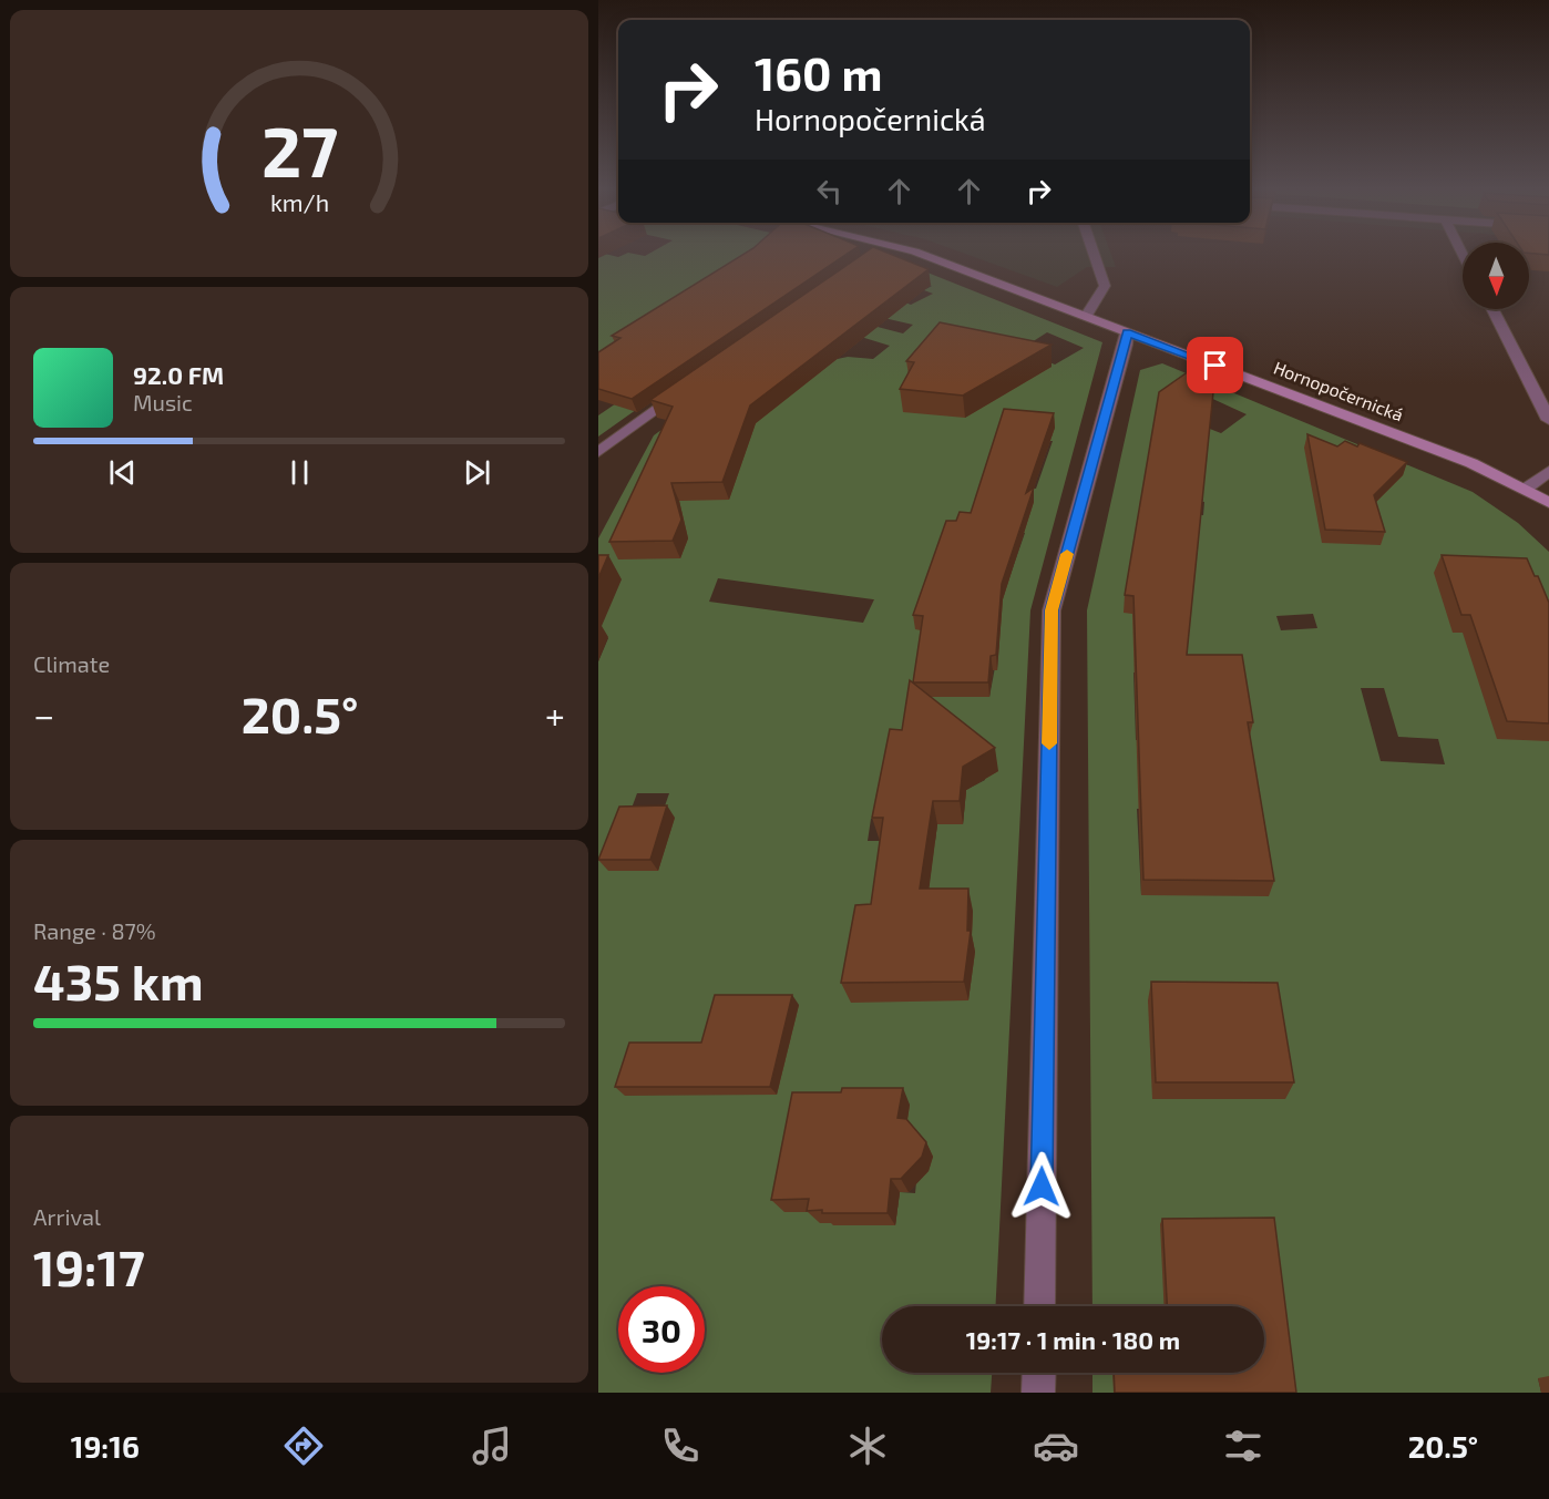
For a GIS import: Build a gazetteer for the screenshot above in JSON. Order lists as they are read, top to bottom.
{
  "streets": {
    "street": ["Hornopočernická"]
  },
  "north": "bottom",
  "page": {
    "turn": ["160 m", "Hornopočernická"],
    "song": ["92.0 FM", "Music"],
    "tile": [
      "Climate",
      ["Range · 87%", "435 km"],
      ["Arrival", "19:17"]
    ],
    "heat": ["−", "20.5°", "+"],
    "limit": "30",
    "trip": "19:17 · 1 min · 180 m",
    "tabs": ["19:16", "20.5°"],
    "gauge": ["27", "km/h"]
  }
}
